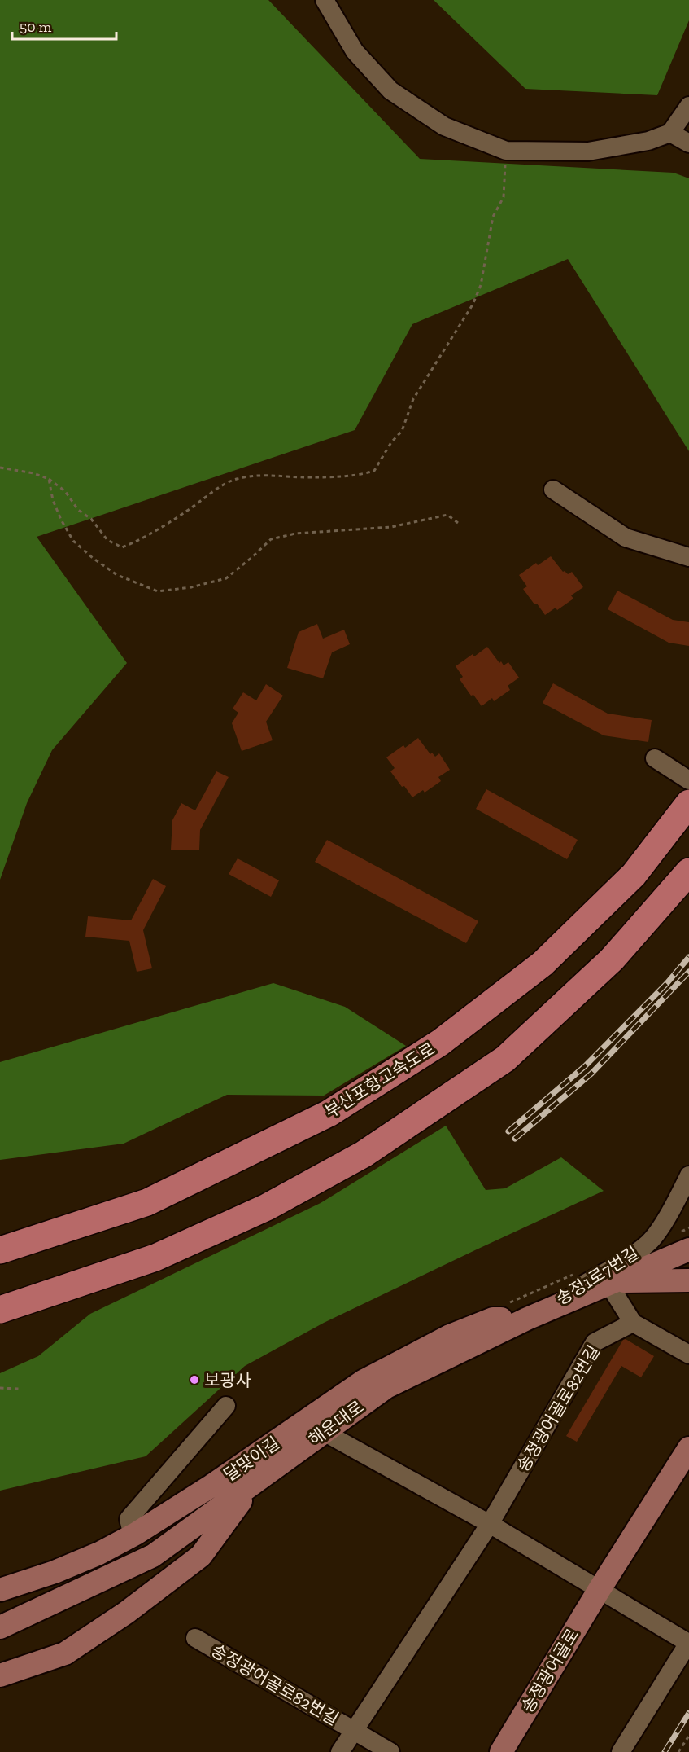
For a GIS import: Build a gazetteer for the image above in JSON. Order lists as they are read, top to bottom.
{
  "streets": {
    "highway": ["부산포항고속도로"],
    "main road": ["해운대로", "달맞이길", "송정광어골로"],
    "street": ["송정1로7번길", "송정광어골로82번길"]
  },
  "crossings": [
    ["송정1로7번길", "해운대로"],
    ["송정1로7번길", "달맞이길"],
    ["해운대로", "달맞이길"]
  ],
  "places": ["보광사"],
  "scale_bar": "50 m"
}
